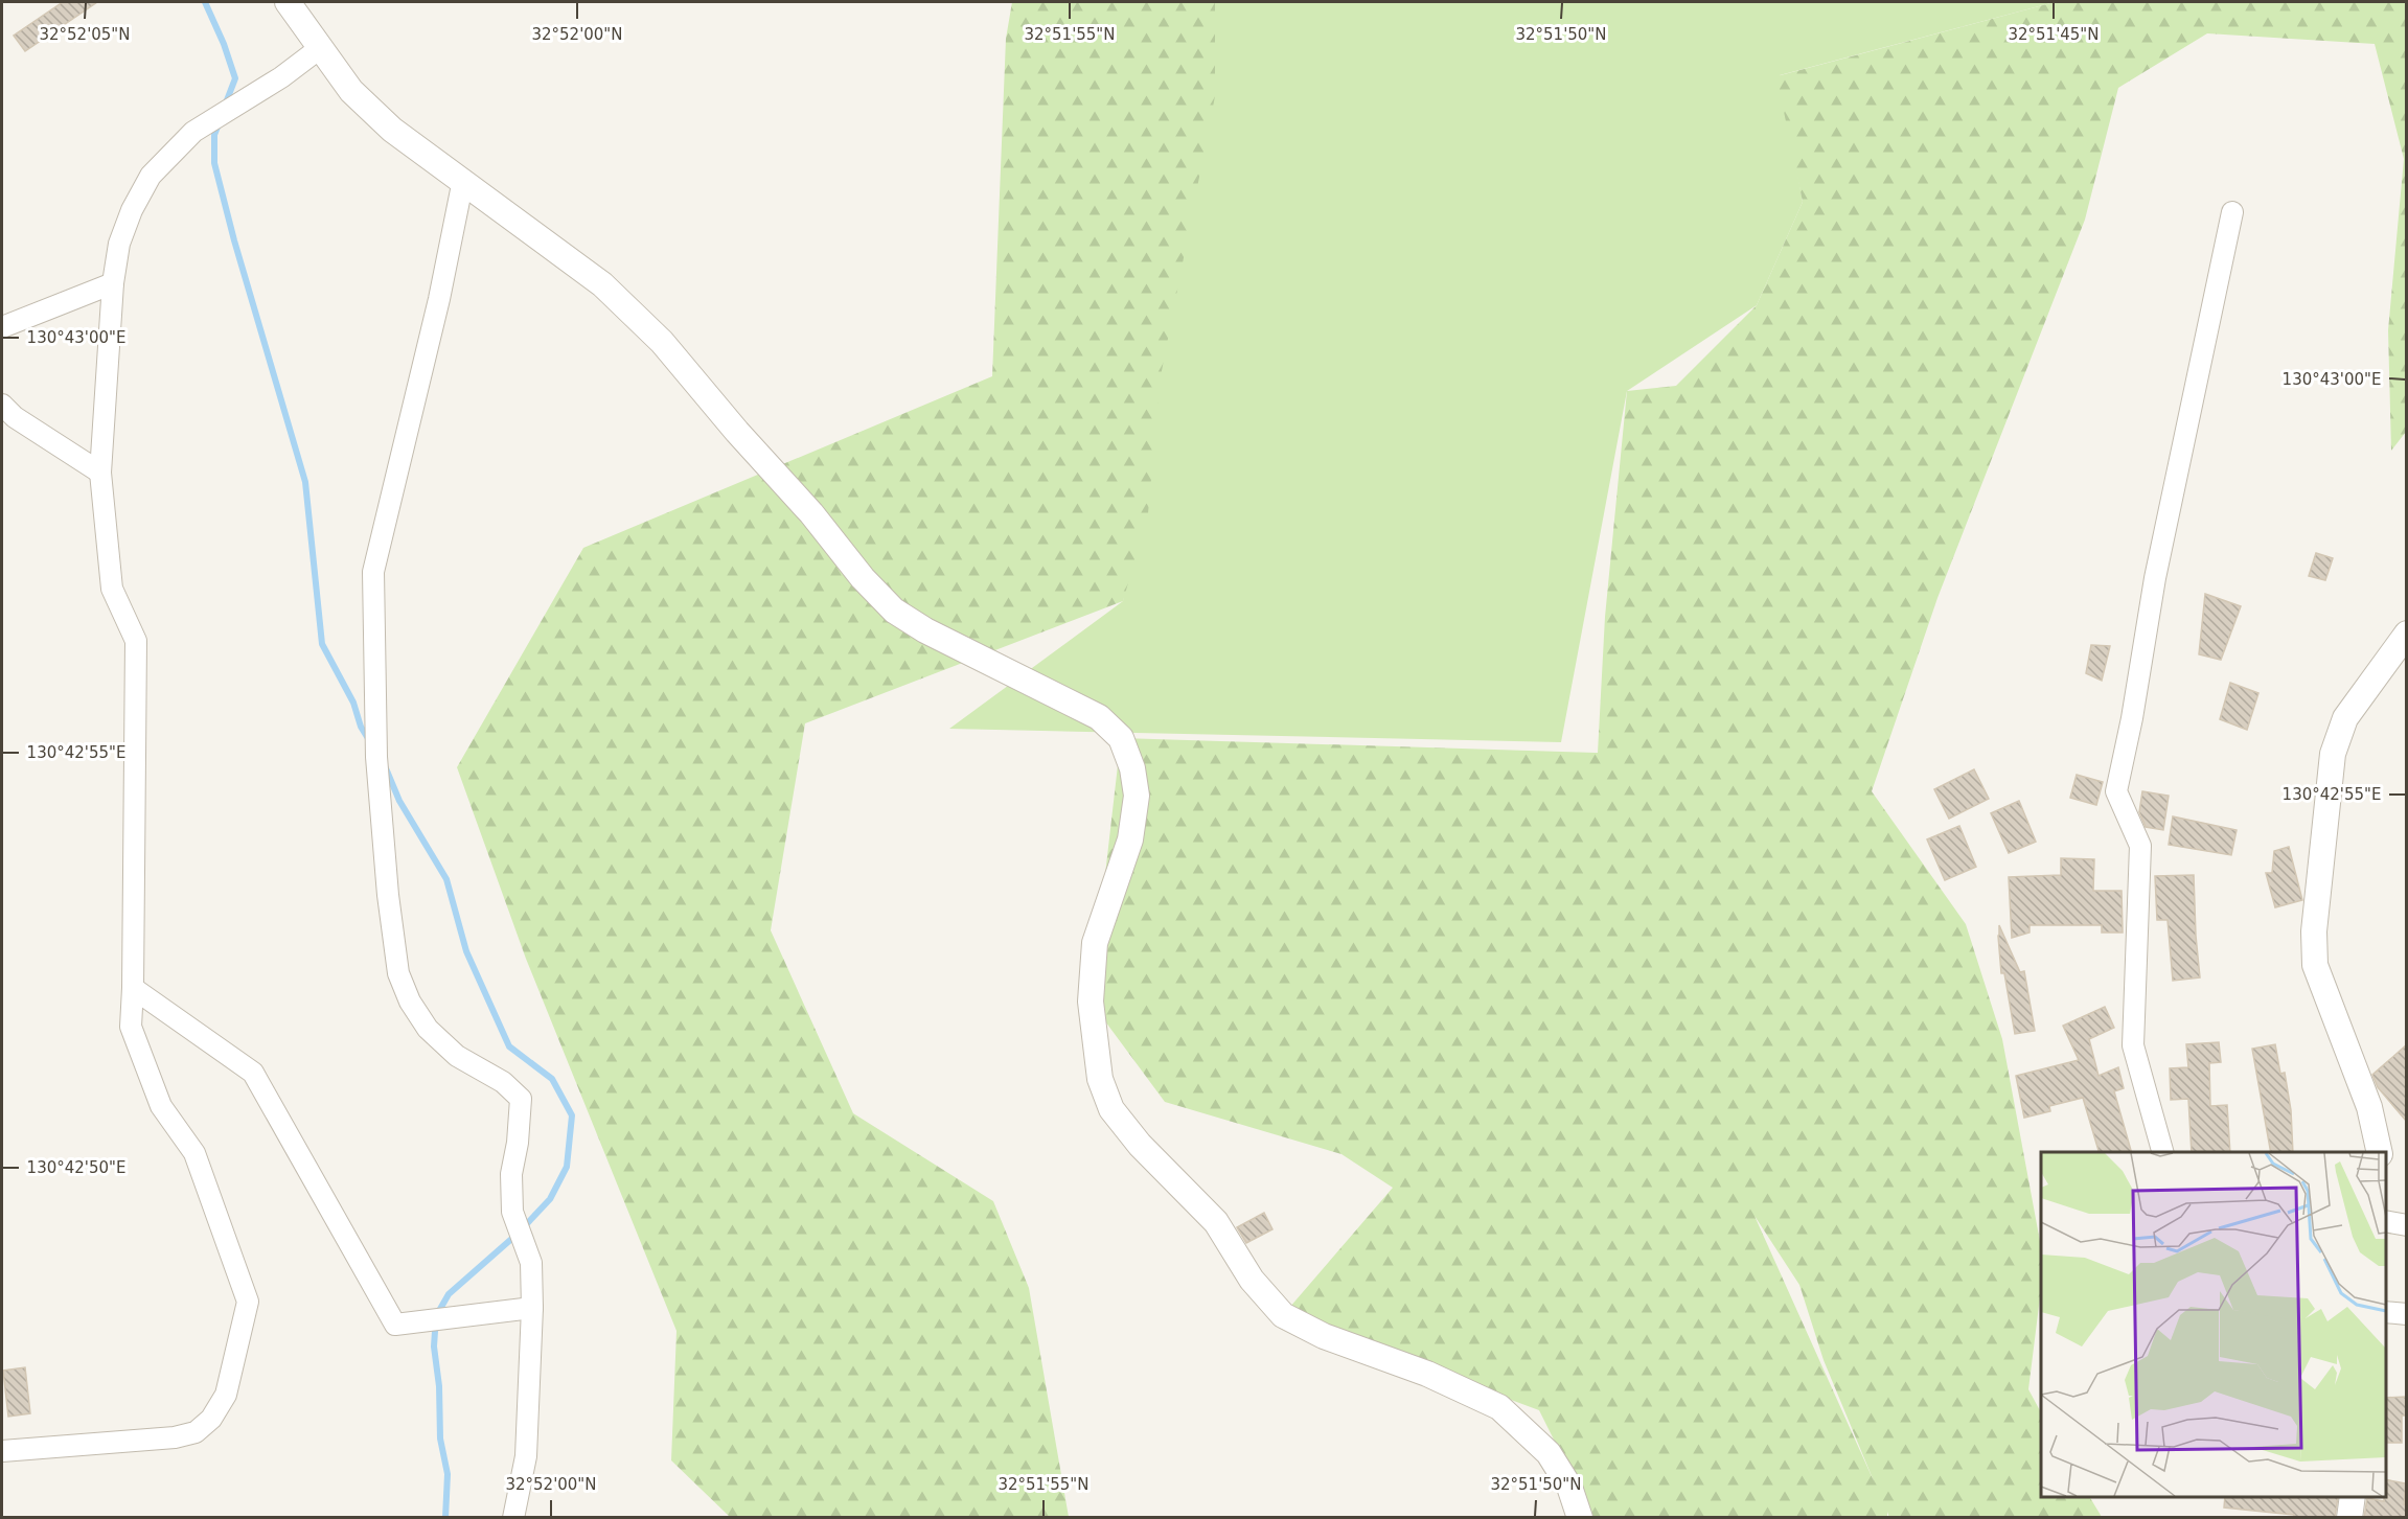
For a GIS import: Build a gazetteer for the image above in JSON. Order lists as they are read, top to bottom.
{
  "coordinates": [
    "32°52'05\"N",
    "32°52'00\"N",
    "32°51'55\"N",
    "32°51'50\"N",
    "32°51'45\"N",
    "130°43'00\"E",
    "130°42'55\"E",
    "130°42'50\"E"
  ]
}
